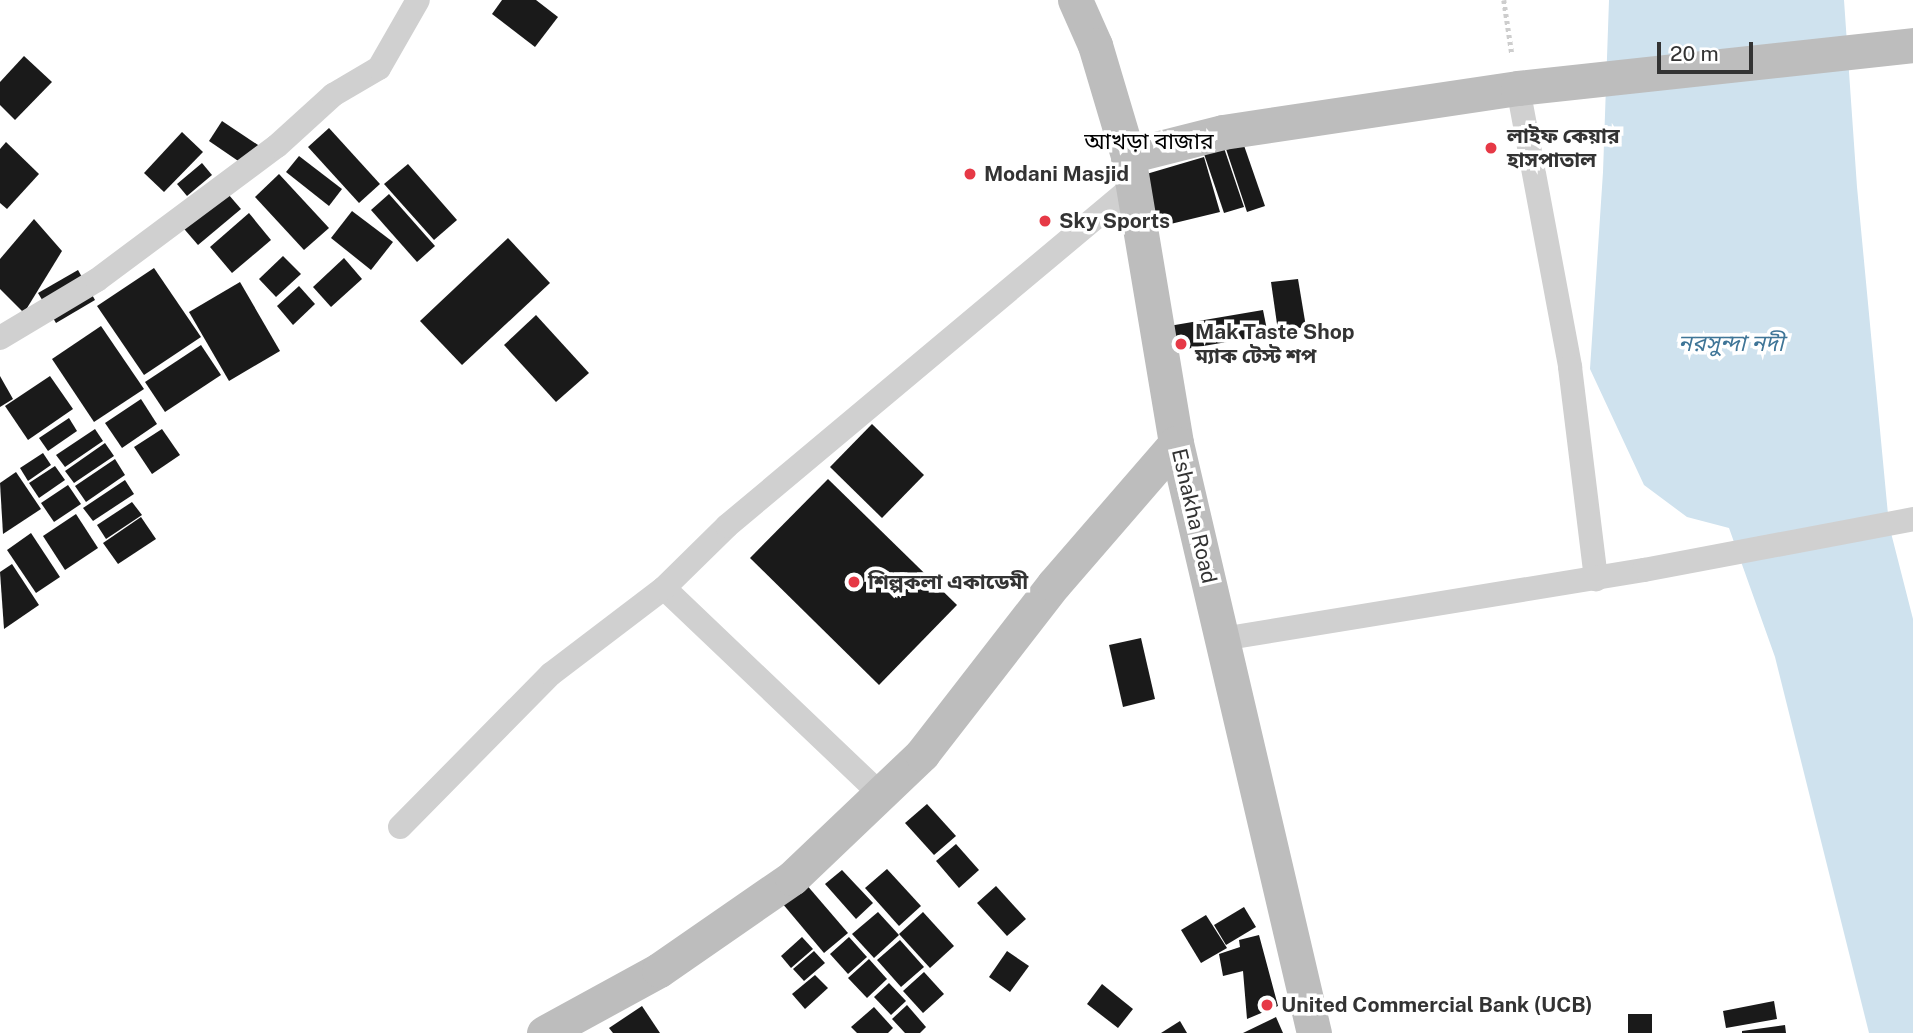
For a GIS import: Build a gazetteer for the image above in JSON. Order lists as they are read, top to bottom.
{
  "streets": {
    "main road": ["Eshakha Road"]
  },
  "districts": ["আখড়া বাজার"],
  "water": ["নরসুন্দা নদী"],
  "places": [
    "লাইফ কেয়ার হাসপাতাল",
    "Modani Masjid",
    "Sky Sports",
    "Mak Taste Shop ম্যাক টেস্ট শপ",
    "শিল্পকলা একাডেমী",
    "United Commercial Bank (UCB)"
  ],
  "scale_bar": "20 m"
}
